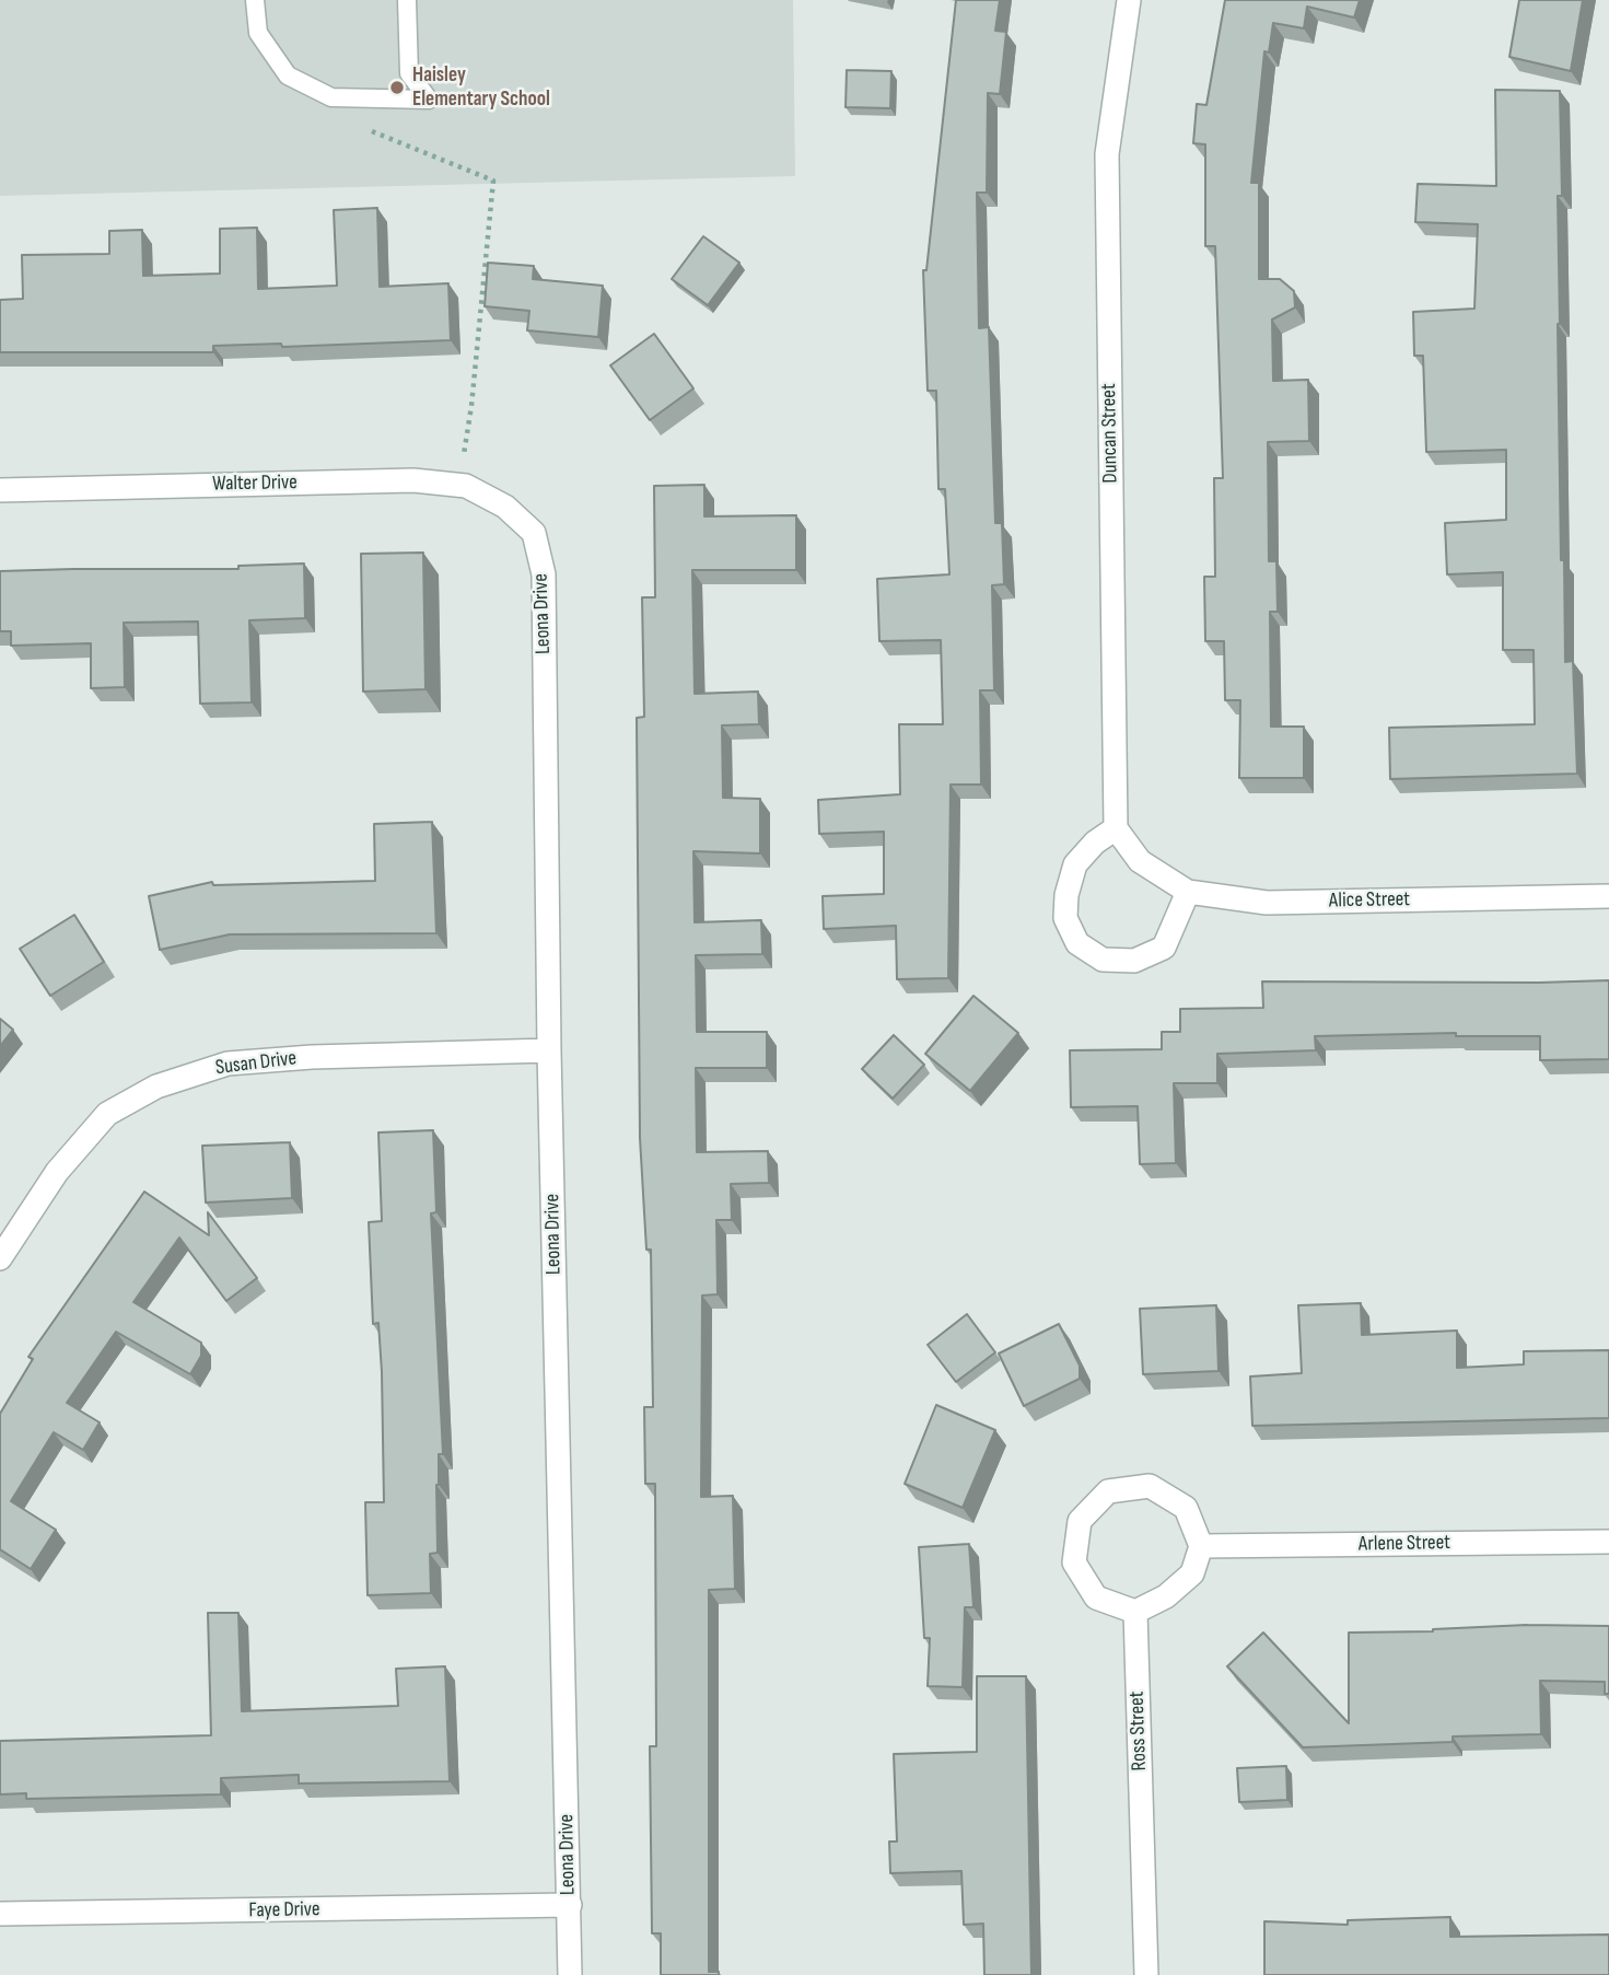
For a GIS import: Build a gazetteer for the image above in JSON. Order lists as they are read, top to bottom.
{
  "streets": {
    "street": [
      "Duncan Street",
      "Walter Drive",
      "Leona Drive",
      "Alice Street",
      "Susan Drive",
      "Arlene Street",
      "Ross Street",
      "Faye Drive"
    ]
  },
  "crossings": [
    ["Duncan Street", "Alice Street"],
    ["Walter Drive", "Leona Drive"],
    ["Leona Drive", "Susan Drive"],
    ["Leona Drive", "Faye Drive"],
    ["Arlene Street", "Ross Street"]
  ],
  "places": ["Haisley Elementary School"]
}
